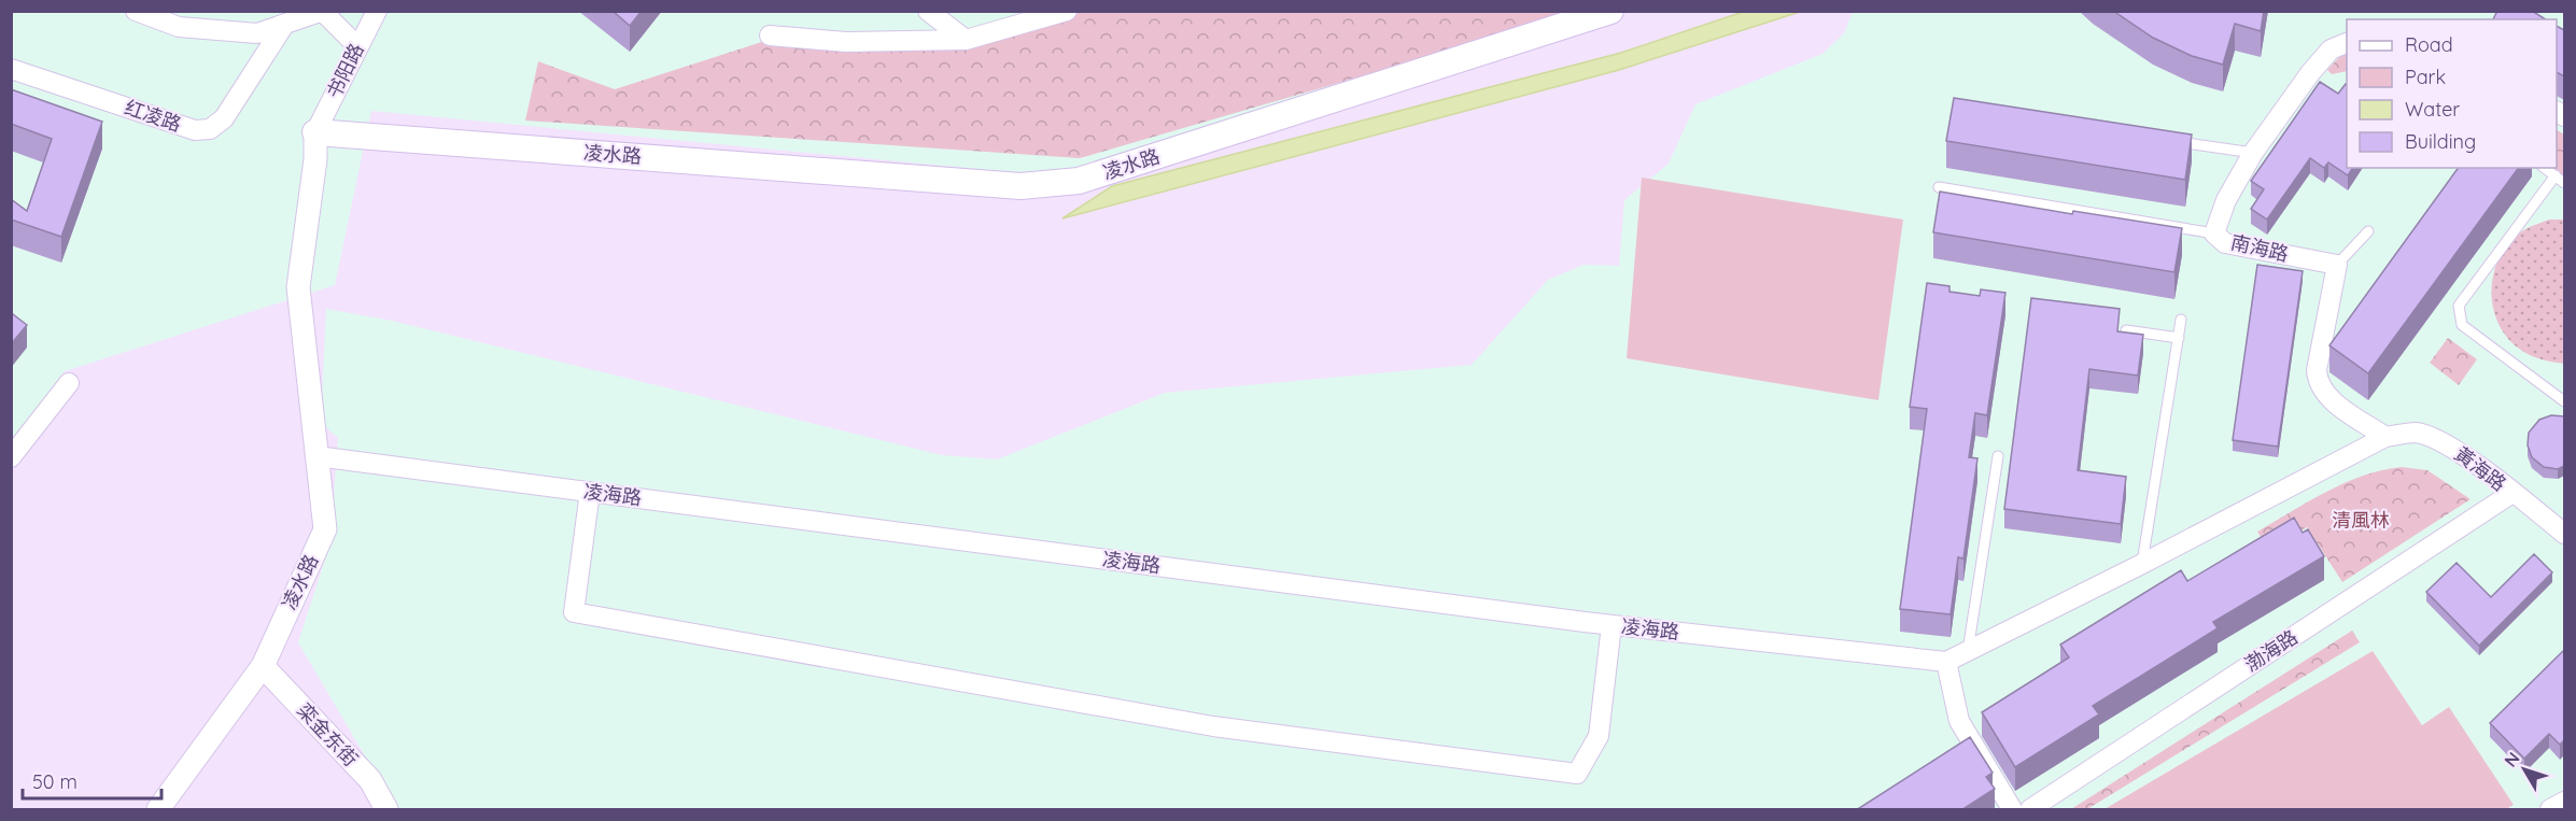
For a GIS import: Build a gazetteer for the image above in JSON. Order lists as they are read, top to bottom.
{
  "streets": {
    "main road": ["凌水路"],
    "street": [
      "书阳路",
      "红凌路",
      "南海路",
      "黃海路",
      "凌海路",
      "渤海路",
      "栾金东街"
    ]
  },
  "crossings": [
    ["书阳路", "凌水路"],
    ["凌水路", "凌海路"],
    ["凌水路", "栾金东街"],
    ["黃海路", "渤海路"]
  ],
  "parks": ["清風林"],
  "legend": [
    "Road",
    "Park",
    "Water",
    "Building"
  ],
  "scale_bar": "50 m",
  "north": "top left"
}
